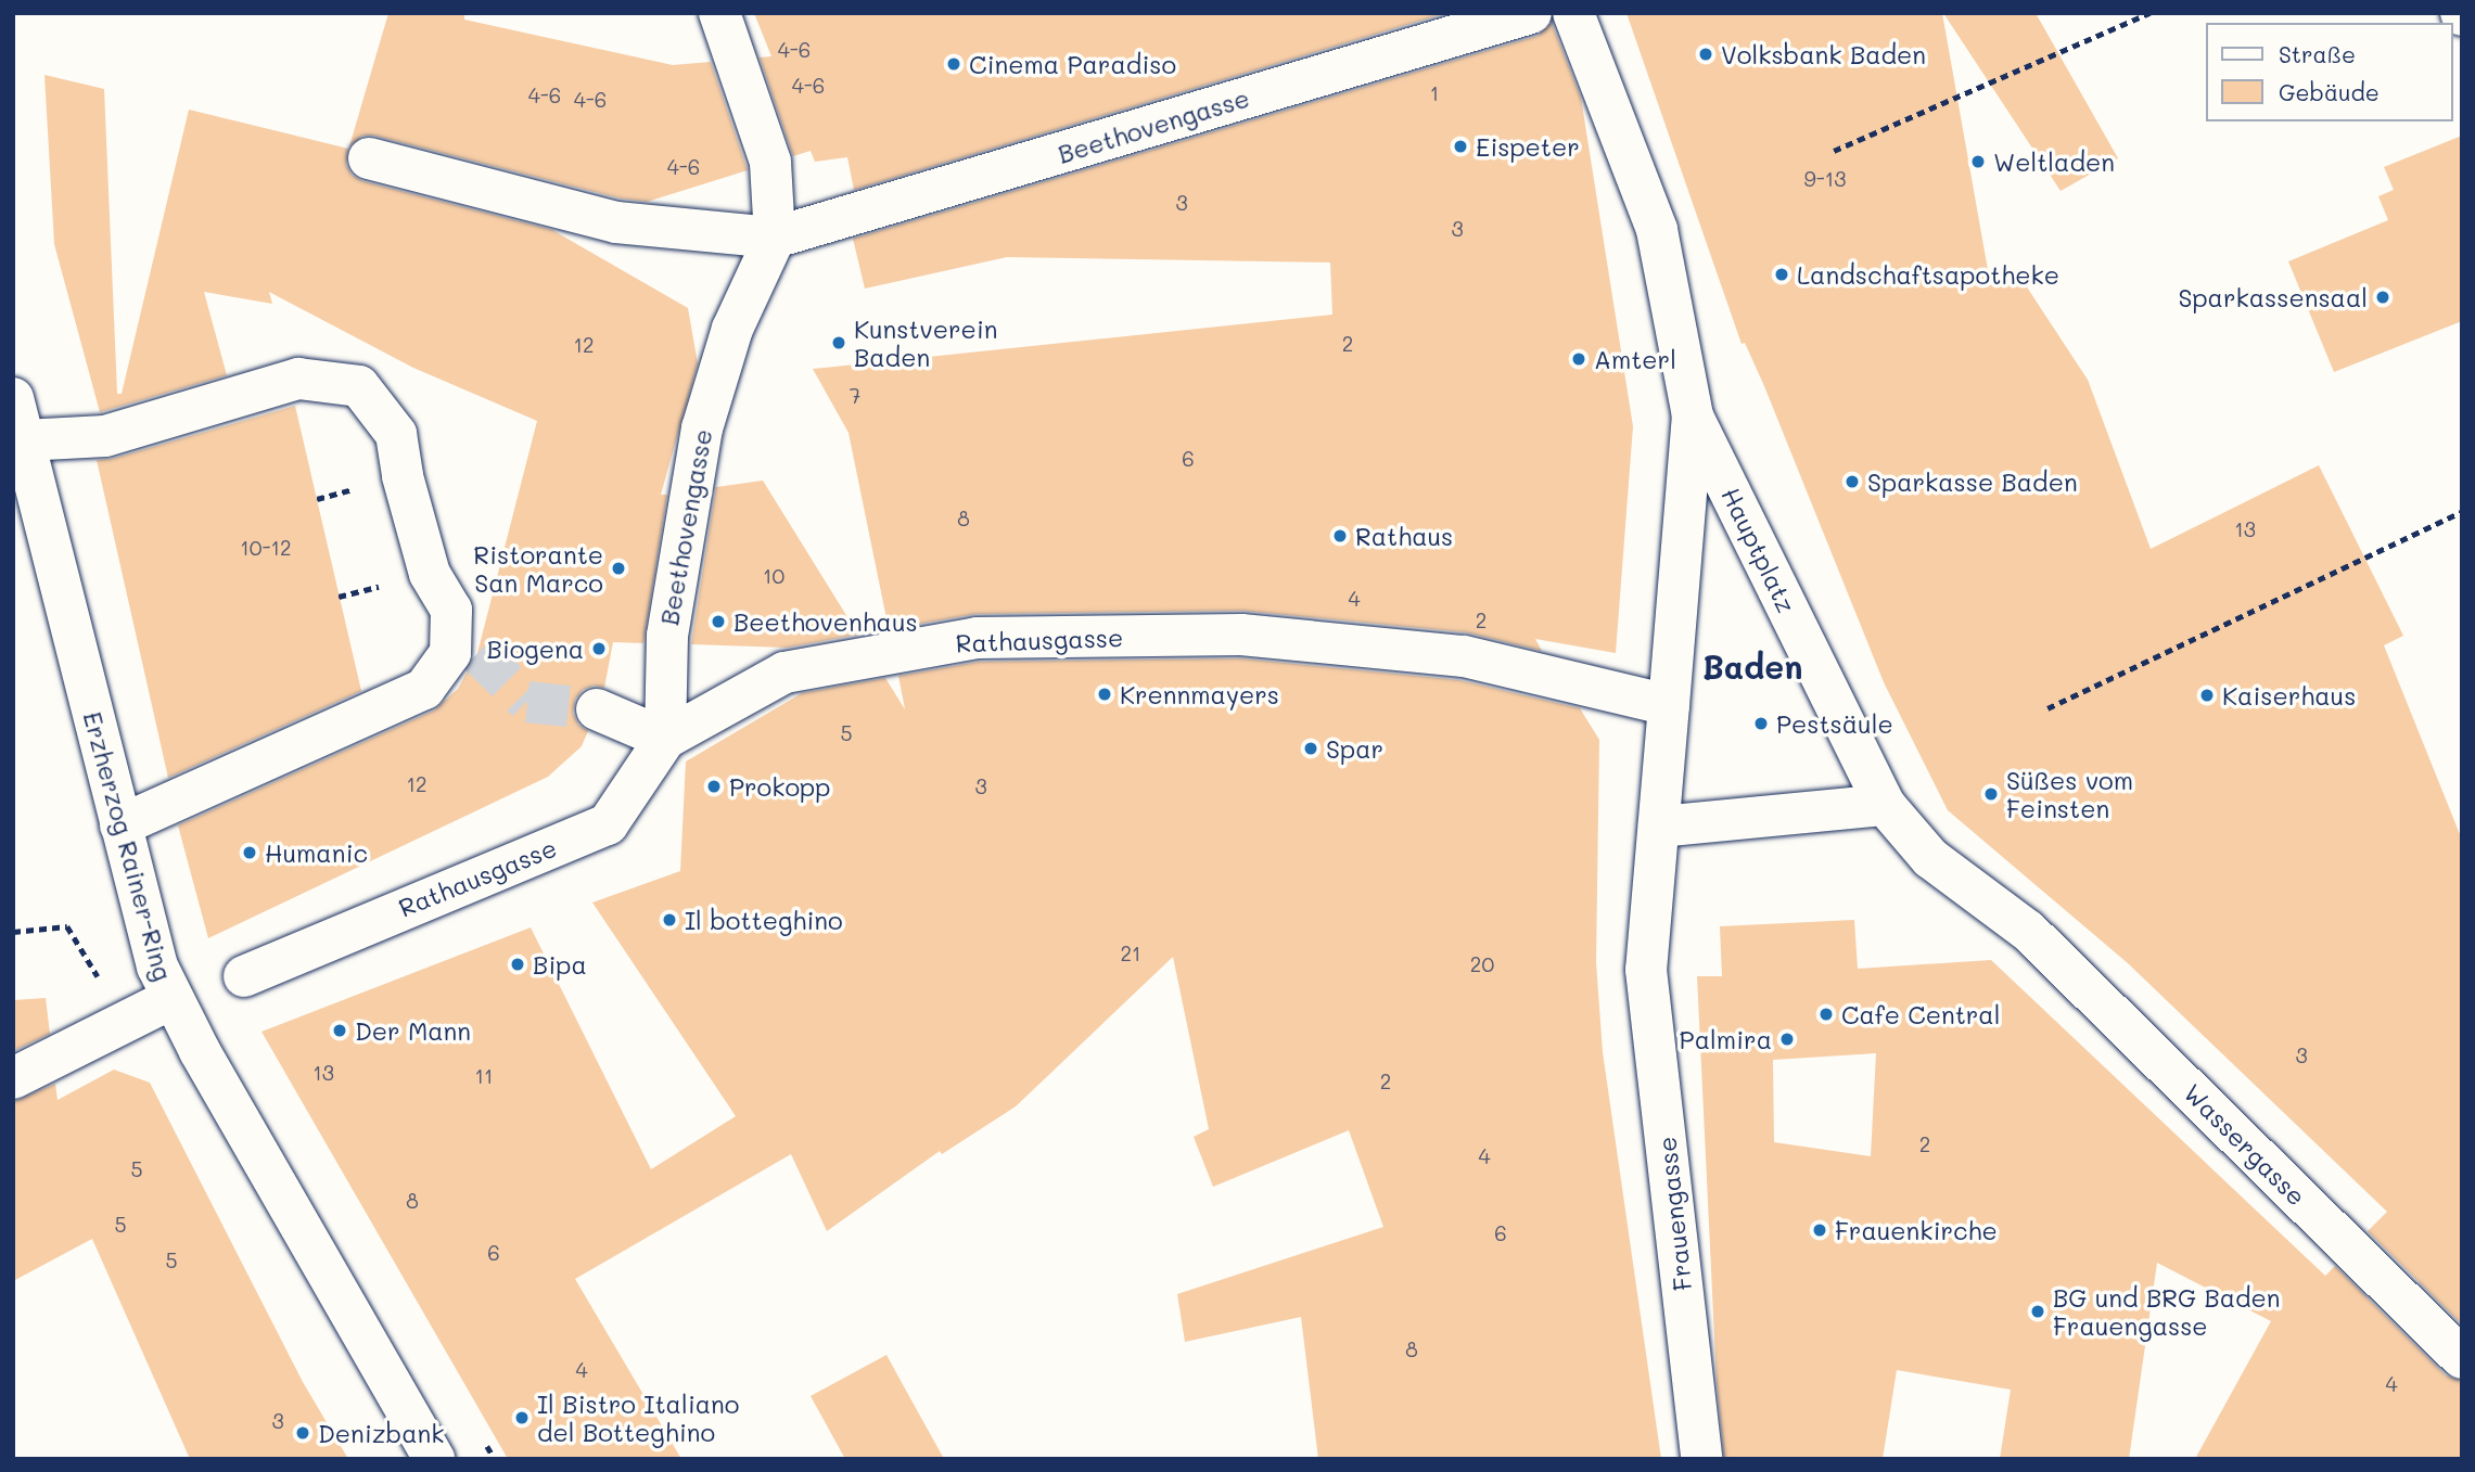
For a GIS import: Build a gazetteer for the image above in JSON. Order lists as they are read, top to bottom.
{
  "streets": {
    "street": [
      "Beethovengasse",
      "Hauptplatz",
      "Rathausgasse",
      "Erzherzog Rainer-Ring",
      "Wassergasse",
      "Frauengasse"
    ]
  },
  "crossings": [
    ["Beethovengasse", "Rathausgasse"],
    ["Hauptplatz", "Rathausgasse"],
    ["Hauptplatz", "Wassergasse"],
    ["Hauptplatz", "Frauengasse"]
  ],
  "districts": ["Baden"],
  "places": [
    "Volksbank Baden",
    "Cinema Paradiso",
    "Eispeter",
    "Weltladen",
    "Landschaftsapotheke",
    "Sparkassensaal",
    "Kunstverein Baden",
    "Amterl",
    "Sparkasse Baden",
    "Rathaus",
    "Ristorante San Marco",
    "Beethovenhaus",
    "Biogena",
    "Krennmayers",
    "Kaiserhaus",
    "Pestsäule",
    "Spar",
    "Prokopp",
    "Süßes vom Feinsten",
    "Humanic",
    "Il botteghino",
    "Bipa",
    "Cafe Central",
    "Der Mann",
    "Palmira",
    "Frauenkirche",
    "BG und BRG Baden Frauengasse",
    "Il Bistro Italiano del Botteghino",
    "Denizbank"
  ],
  "house_numbers": [
    "4-6",
    "4-6",
    "1",
    "4-6",
    "4-6",
    "4-6",
    "9-13",
    "3",
    "3",
    "2",
    "12",
    "7",
    "6",
    "8",
    "13",
    "10-12",
    "10",
    "4",
    "2",
    "5",
    "12",
    "3",
    "21",
    "20",
    "3",
    "13",
    "11",
    "2",
    "2",
    "4",
    "5",
    "8",
    "5",
    "6",
    "6",
    "5",
    "8",
    "4",
    "4",
    "3"
  ],
  "legend": ["Straße", "Gebäude"]
}
